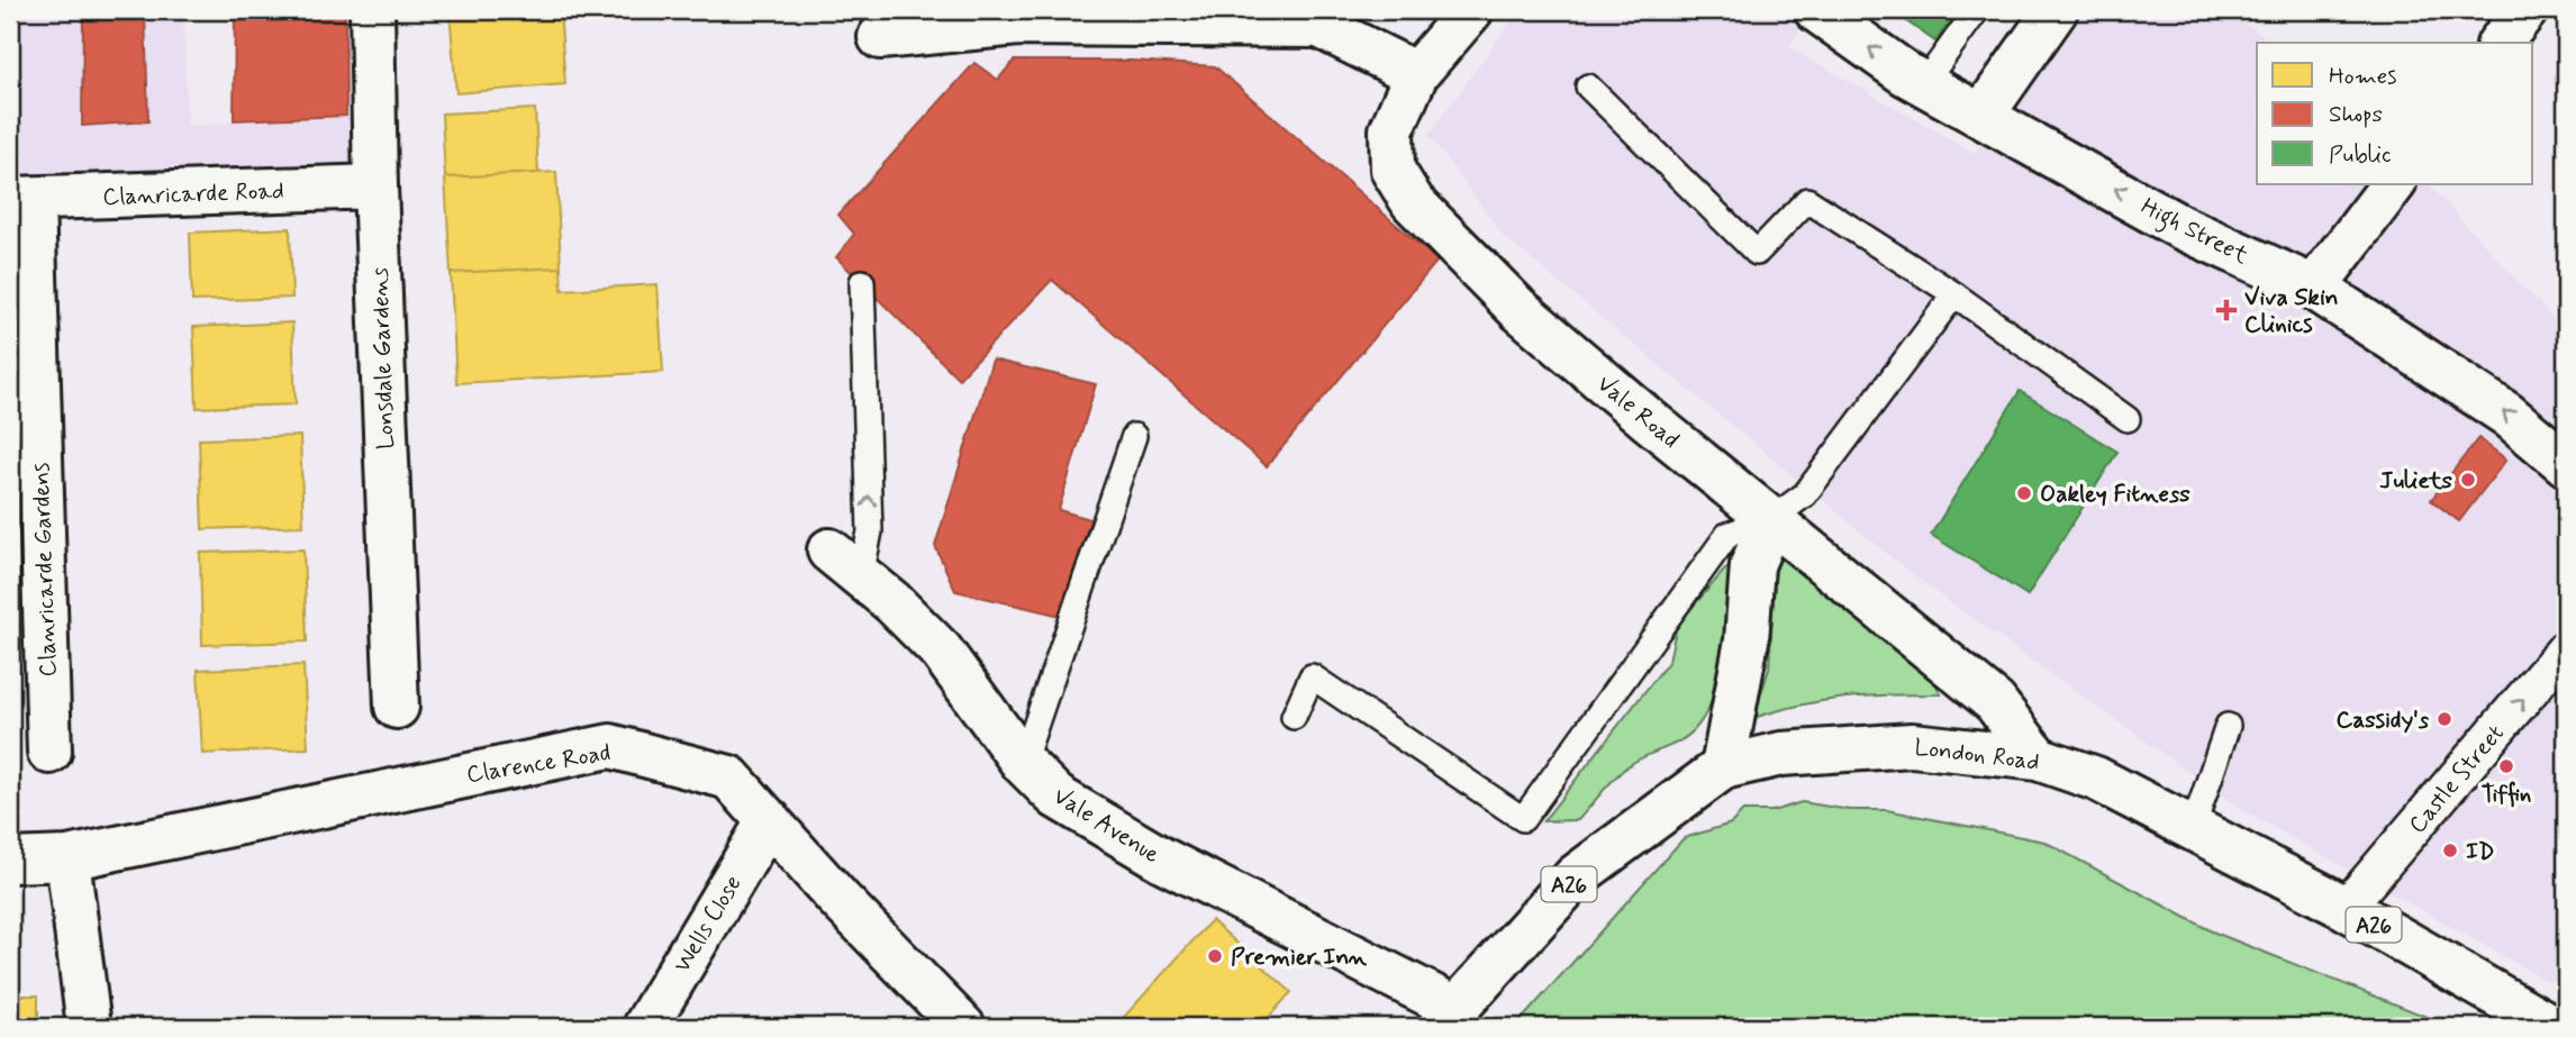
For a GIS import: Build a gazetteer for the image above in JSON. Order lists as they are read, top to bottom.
{
  "streets": {
    "main road": [
      "Clanricarde Road",
      "High Street",
      "Lonsdale Gardens",
      "Vale Road",
      "Clanricarde Gardens",
      "London Road",
      "Clarence Road",
      "Vale Avenue",
      "A26",
      "Wells Close"
    ],
    "street": ["Castle Street"]
  },
  "crossings": [
    ["Clanricarde Road", "Lonsdale Gardens"],
    ["Clanricarde Road", "Clanricarde Gardens"],
    ["Vale Road", "London Road"],
    ["London Road", "Castle Street"],
    ["London Road", "Vale Avenue"],
    ["Clarence Road", "Wells Close"]
  ],
  "one_way": ["High Street", "Castle Street"],
  "places": {
    "health": ["Viva Skin Clinics"],
    "other": [
      "Juliets",
      "Oakley Fitness",
      "Cassidy's",
      "Tiffin",
      "ID",
      "Premier Inn"
    ]
  },
  "legend": ["Homes", "Shops", "Public"]
}
